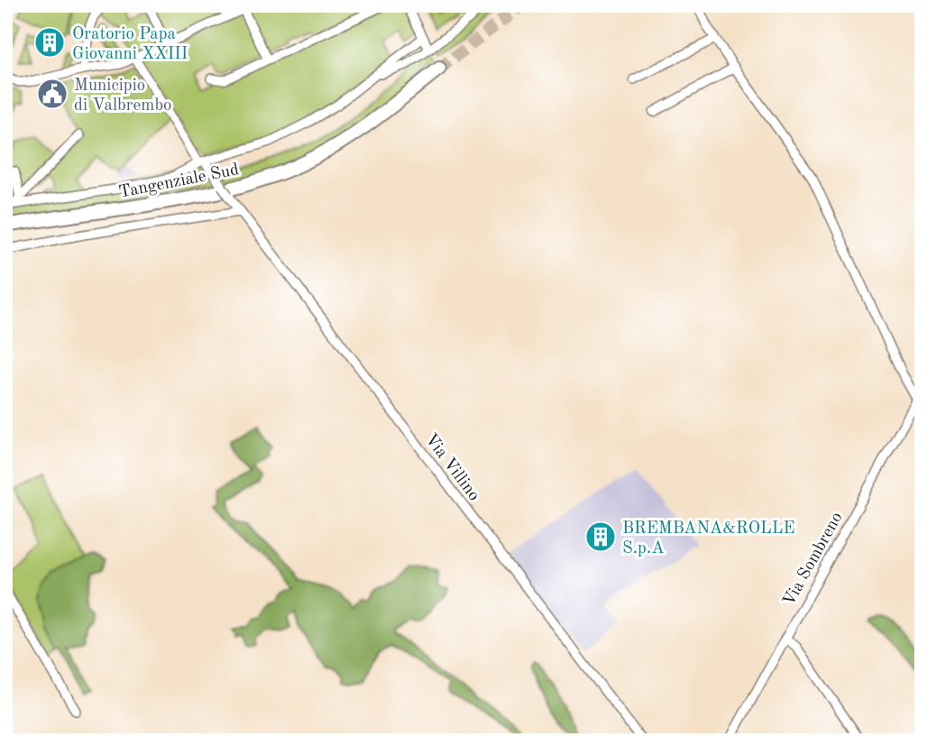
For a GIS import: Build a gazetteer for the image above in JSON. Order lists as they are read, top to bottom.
{
  "streets": {
    "highway": ["Tangenziale Sud"],
    "street": ["Via Villino", "Via Sombreno"]
  },
  "places": {
    "building": ["Oratorio Papa Giovanni XXIII", "BREMBANA&ROLLE S.p.A"],
    "public building": ["Municipio di Valbrembo"]
  }
}
